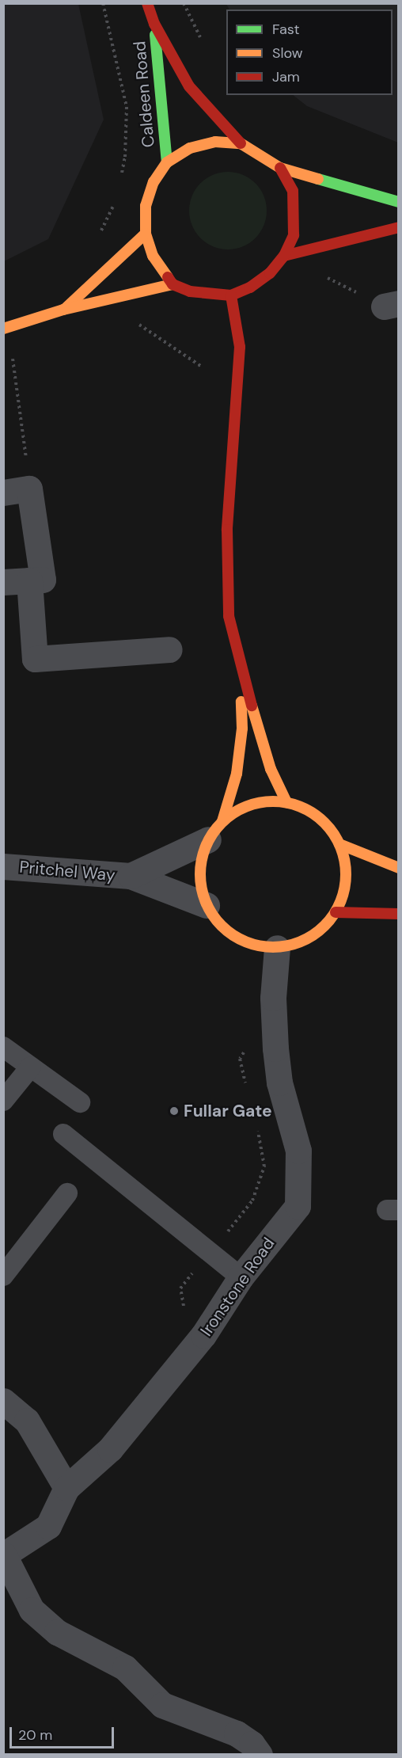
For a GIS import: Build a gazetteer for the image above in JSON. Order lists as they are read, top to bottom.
{
  "streets": {
    "street": ["Caldeen Road", "Pritchel Way", "Ironstone Road"]
  },
  "crossings": [
    ["Pritchel Way", "Ironstone Road"]
  ],
  "places": ["Fullar Gate"],
  "legend": ["Fast", "Slow", "Jam"],
  "scale_bar": "20 m"
}
